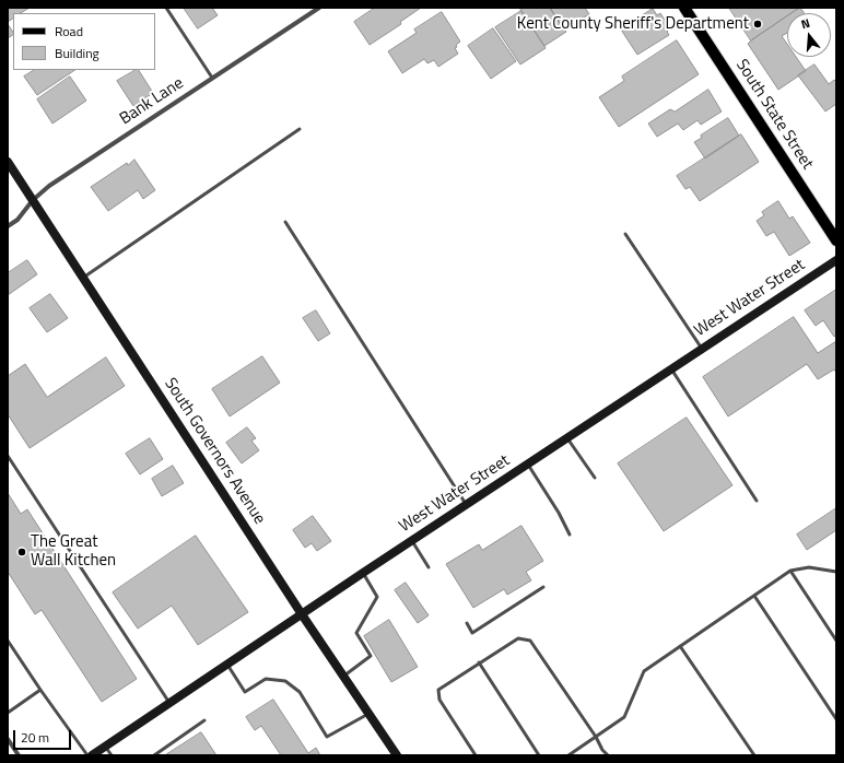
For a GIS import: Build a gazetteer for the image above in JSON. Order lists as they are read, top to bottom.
{
  "streets": {
    "main road": ["South State Street"],
    "street": ["Bank Lane", "West Water Street", "South Governors Avenue"]
  },
  "crossings": [
    ["Bank Lane", "South Governors Avenue"],
    ["West Water Street", "South Governors Avenue"]
  ],
  "places": ["Kent County Sheriff's Department", "The Great Wall Kitchen"],
  "legend": ["Road", "Building"],
  "scale_bar": "20 m",
  "north": "top"
}
